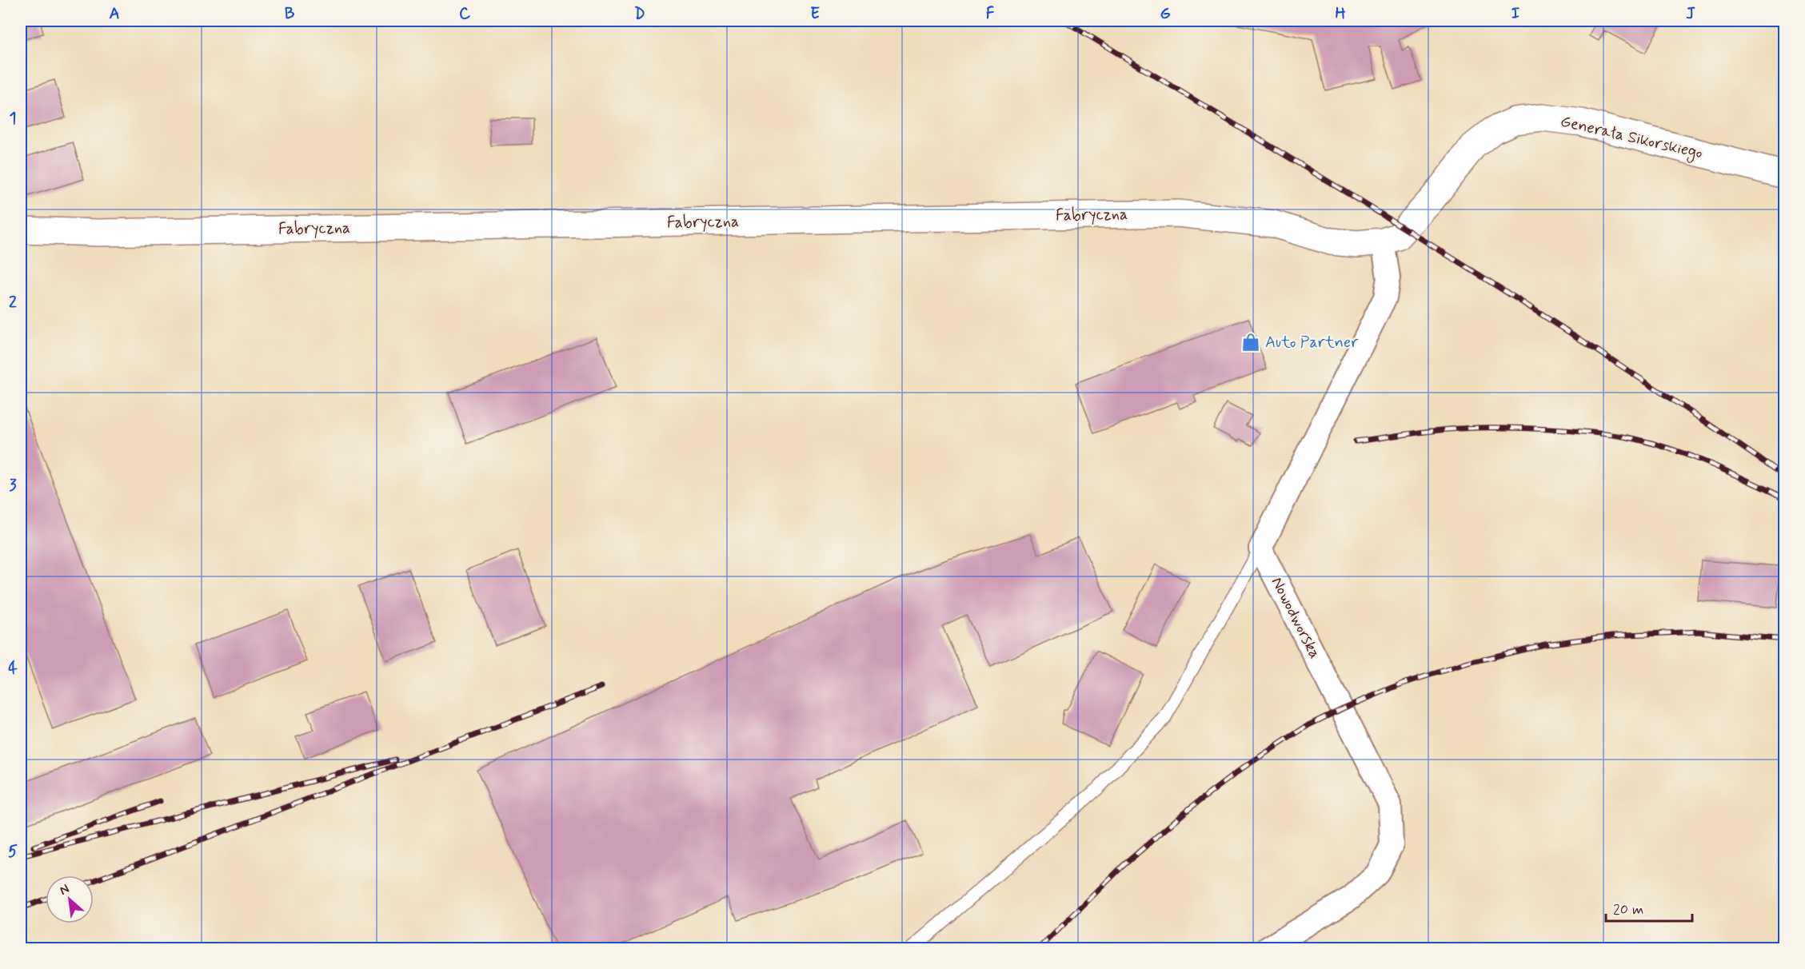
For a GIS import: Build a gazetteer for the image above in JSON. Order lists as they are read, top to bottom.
{
  "streets": {
    "street": ["Generała Sikorskiego", "Fabryczna", "Nowodworska"]
  },
  "crossings": [
    ["Generała Sikorskiego", "Fabryczna"]
  ],
  "places": {
    "shop": ["Auto Partner"]
  },
  "scale_bar": "20 m",
  "north": "top left",
  "grid": {
    "columns": [
      "A",
      "B",
      "C",
      "D",
      "E",
      "F",
      "G",
      "H",
      "I",
      "J"
    ],
    "rows": [
      "1",
      "2",
      "3",
      "4",
      "5"
    ]
  }
}
